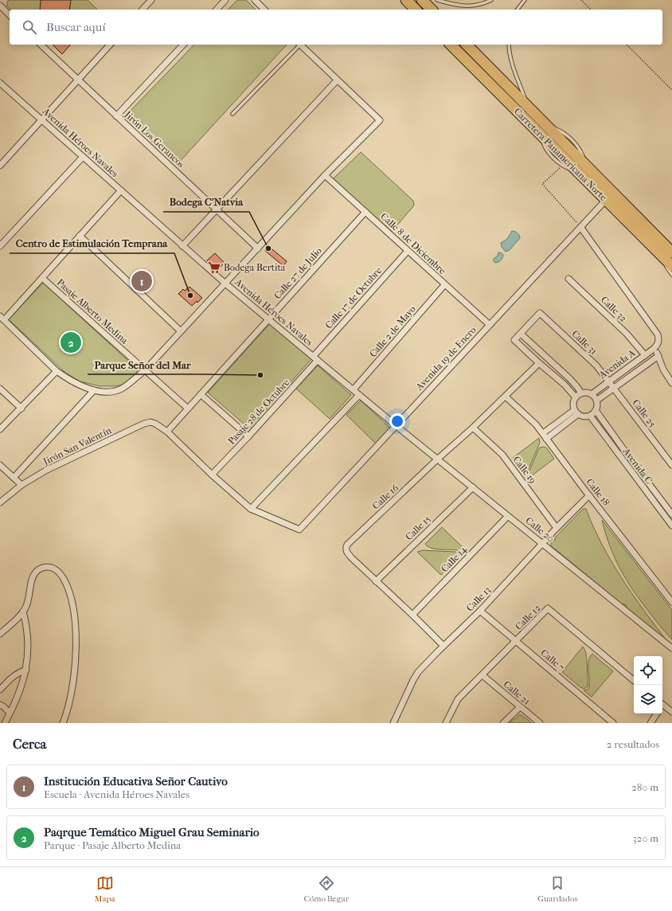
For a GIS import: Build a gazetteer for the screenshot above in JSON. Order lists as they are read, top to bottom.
{
  "streets": {
    "highway": ["Carretera Panamericana Norte"],
    "street": [
      "Jirón Los Geraneos",
      "Avenida Héroes Navales",
      "Calle 8 de Diciembre",
      "Calle 27 de Julio",
      "Calle 17 de Octubre",
      "Calle 32",
      "Pasaje Alberto Medina",
      "Calle 2 de Mayo",
      "Calle 31",
      "Avenida 19 de Enero",
      "Avenida A",
      "Pasaje 28 de Octubre",
      "Calle 25",
      "Jirón San Valentín",
      "Avenida C",
      "Calle 19",
      "Calle 18",
      "Calle 16",
      "Calle 15",
      "Calle 20",
      "Calle 14",
      "Calle 13",
      "Calle 12",
      "Calle 7",
      "Calle 21"
    ]
  },
  "crossings": [
    ["Avenida Héroes Navales", "Calle 27 de Julio"],
    ["Avenida Héroes Navales", "Calle 17 de Octubre"],
    ["Avenida Héroes Navales", "Calle 2 de Mayo"],
    ["Avenida Héroes Navales", "Avenida 19 de Enero"],
    ["Avenida Héroes Navales", "Pasaje 28 de Octubre"],
    ["Avenida Héroes Navales", "Calle 20"],
    ["Carretera Panamericana Norte", "Avenida 19 de Enero"],
    ["Calle 8 de Diciembre", "Calle 27 de Julio"],
    ["Calle 8 de Diciembre", "Calle 17 de Octubre"],
    ["Calle 8 de Diciembre", "Calle 2 de Mayo"],
    ["Calle 8 de Diciembre", "Avenida 19 de Enero"],
    ["Calle 27 de Julio", "Pasaje Alberto Medina"],
    ["Calle 27 de Julio", "Jirón San Valentín"],
    ["Calle 17 de Octubre", "Pasaje 28 de Octubre"],
    ["Calle 32", "Avenida A"],
    ["Calle 31", "Avenida A"],
    ["Calle 31", "Calle 25"],
    ["Avenida 19 de Enero", "Jirón San Valentín"],
    ["Avenida 19 de Enero", "Calle 20"],
    ["Avenida A", "Calle 25"],
    ["Avenida A", "Avenida C"],
    ["Pasaje 28 de Octubre", "Jirón San Valentín"],
    ["Calle 19", "Calle 16"],
    ["Calle 19", "Calle 13"],
    ["Calle 18", "Calle 16"],
    ["Calle 18", "Calle 13"],
    ["Calle 16", "Calle 15"],
    ["Calle 16", "Calle 20"],
    ["Calle 16", "Calle 14"],
    ["Calle 16", "Calle 13"],
    ["Calle 15", "Calle 20"],
    ["Calle 20", "Calle 14"],
    ["Calle 20", "Calle 13"],
    ["Calle 13", "Calle 7"],
    ["Calle 12", "Calle 7"],
    ["Calle 12", "Calle 21"]
  ],
  "places": {
    "other": ["Bodega C'Natvia", "Centro de Estimulación Temprana", "Parque Señor del Mar"],
    "supermarket": ["Bodega Bertita"]
  },
  "page": {
    "search": "Buscar aquí",
    "pins": ["1", "2"],
    "heading": ["Cerca", "2 resultados"],
    "list": [
      {
        "mark": "1",
        "name": "Institución Educativa Señor Cautivo",
        "note": "Escuela · Avenida Héroes Navales",
        "value": "280 m"
      },
      {
        "mark": "2",
        "name": "Paqrque Temático Miguel Grau Seminario",
        "note": "Parque · Pasaje Alberto Medina",
        "value": "320 m"
      }
    ],
    "nav": ["Mapa", "Cómo llegar", "Guardados"]
  }
}
